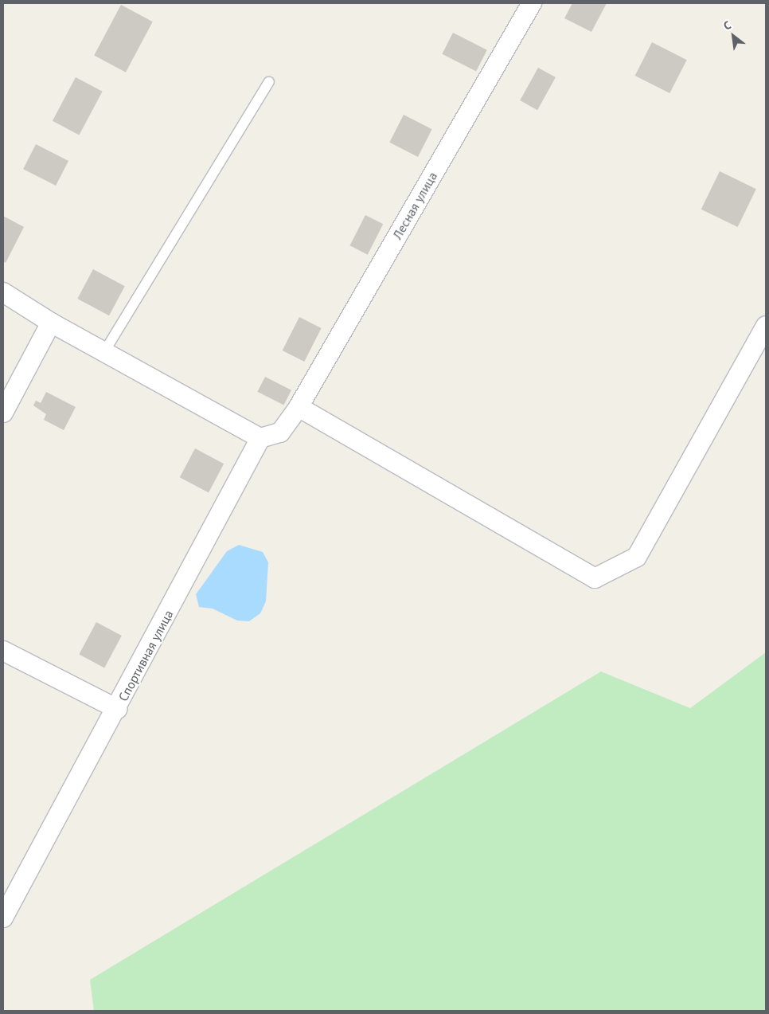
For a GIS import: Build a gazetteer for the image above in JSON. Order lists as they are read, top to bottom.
{
  "streets": {
    "street": ["Лесная улица", "Спортивная улица"]
  },
  "north": "top left"
}
